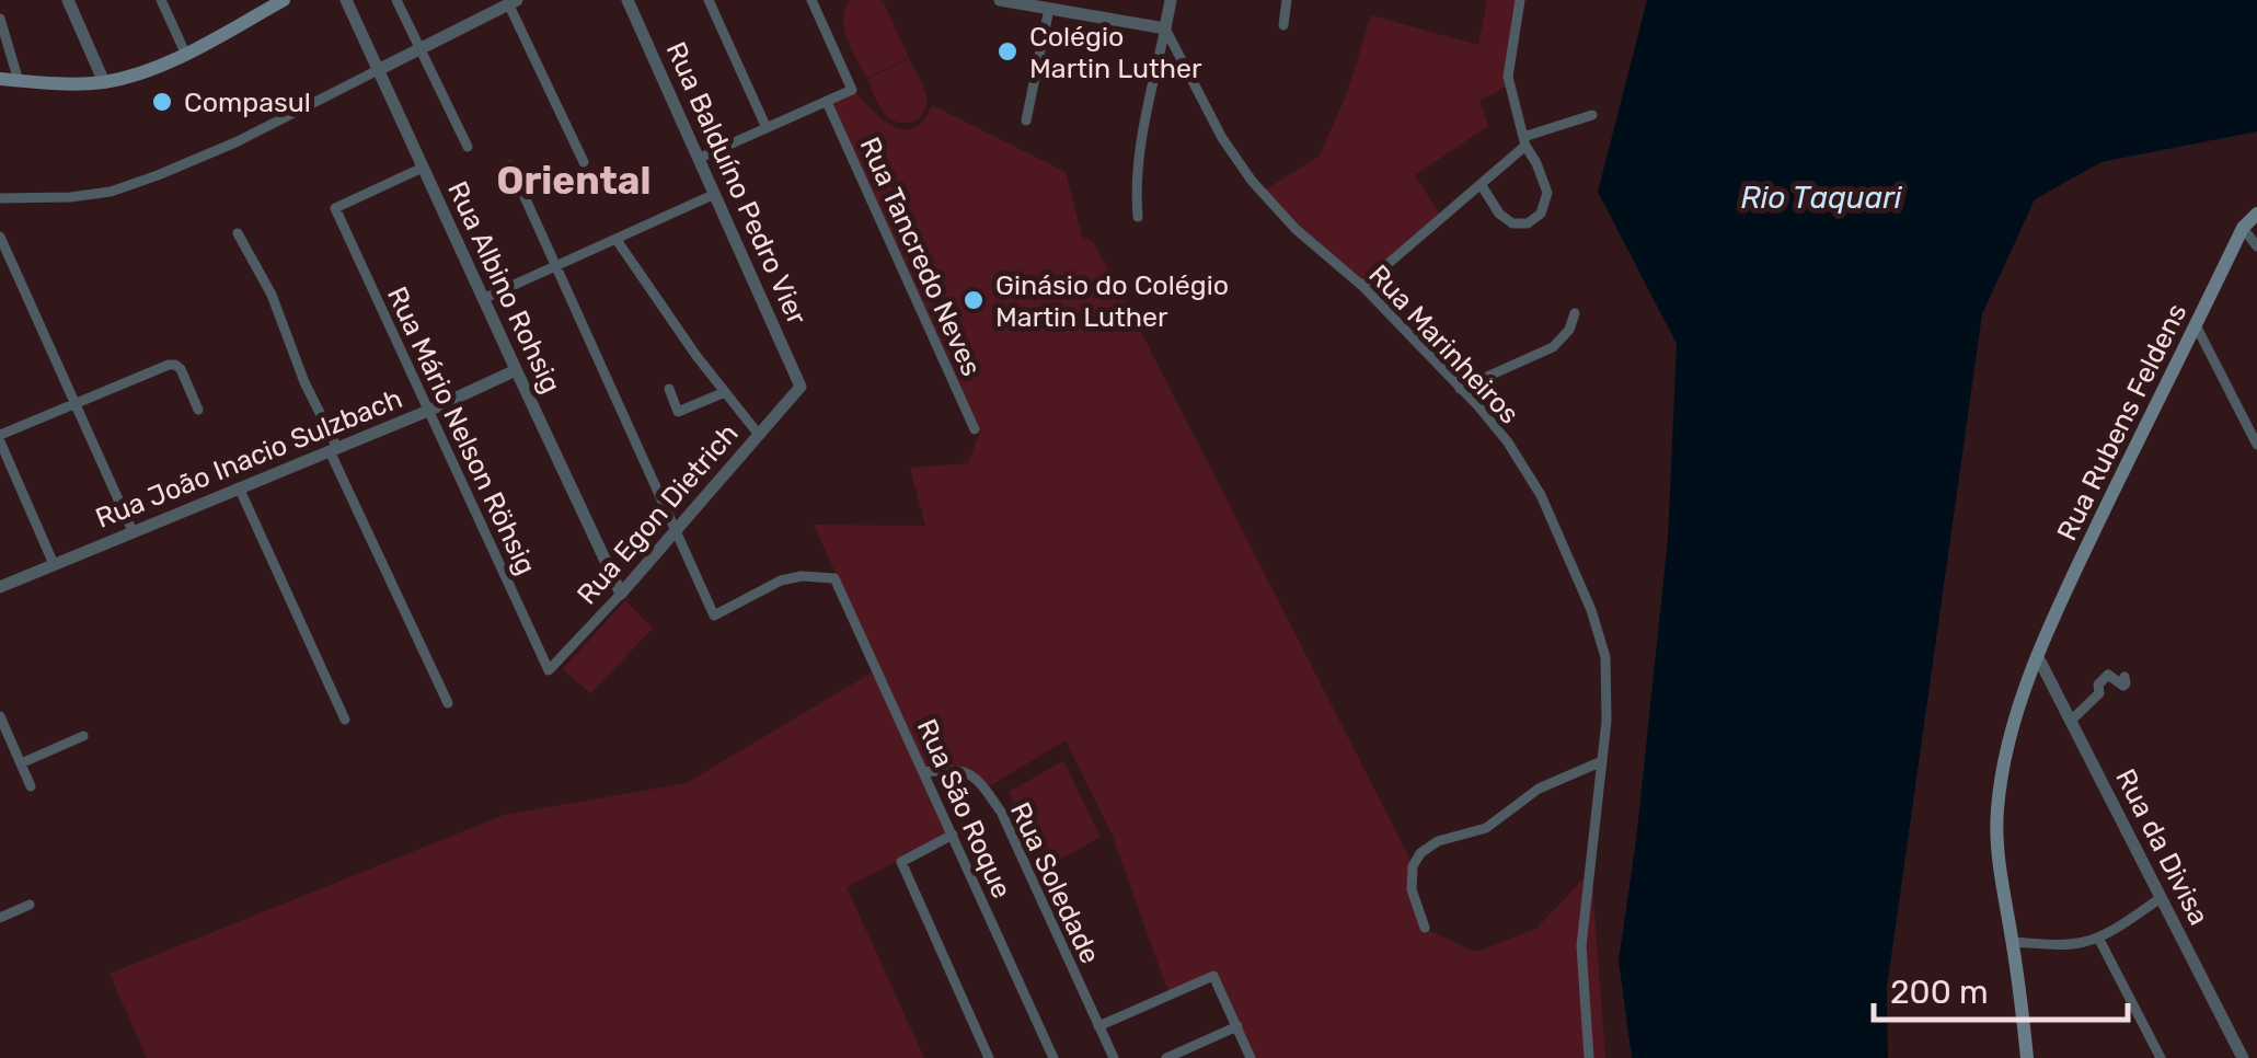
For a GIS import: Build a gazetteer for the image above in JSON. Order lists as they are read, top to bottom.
{
  "streets": {
    "main road": ["Rua Rubens Feldens"],
    "street": [
      "Rua Balduíno Pedro Vier",
      "Rua Tancredo Neves",
      "Rua Albino Rohsig",
      "Rua Marinheiros",
      "Rua Mário Nelson Röhsig",
      "Rua João Inacio Sulzbach",
      "Rua Egon Dietrich",
      "Rua São Roque",
      "Rua da Divisa",
      "Rua Soledade"
    ]
  },
  "crossings": [
    ["Rua Balduíno Pedro Vier", "Rua Egon Dietrich"],
    ["Rua Albino Rohsig", "Rua Mário Nelson Röhsig"],
    ["Rua Albino Rohsig", "Rua João Inacio Sulzbach"],
    ["Rua Albino Rohsig", "Rua Egon Dietrich"],
    ["Rua Rubens Feldens", "Rua da Divisa"],
    ["Rua Mário Nelson Röhsig", "Rua João Inacio Sulzbach"],
    ["Rua Mário Nelson Röhsig", "Rua Egon Dietrich"],
    ["Rua Egon Dietrich", "Rua São Roque"],
    ["Rua São Roque", "Rua Soledade"]
  ],
  "districts": ["Oriental"],
  "water": ["Rio Taquari"],
  "places": ["Colégio Martin Luther", "Compasul", "Ginásio do Colégio Martin Luther"],
  "scale_bar": "200 m"
}
